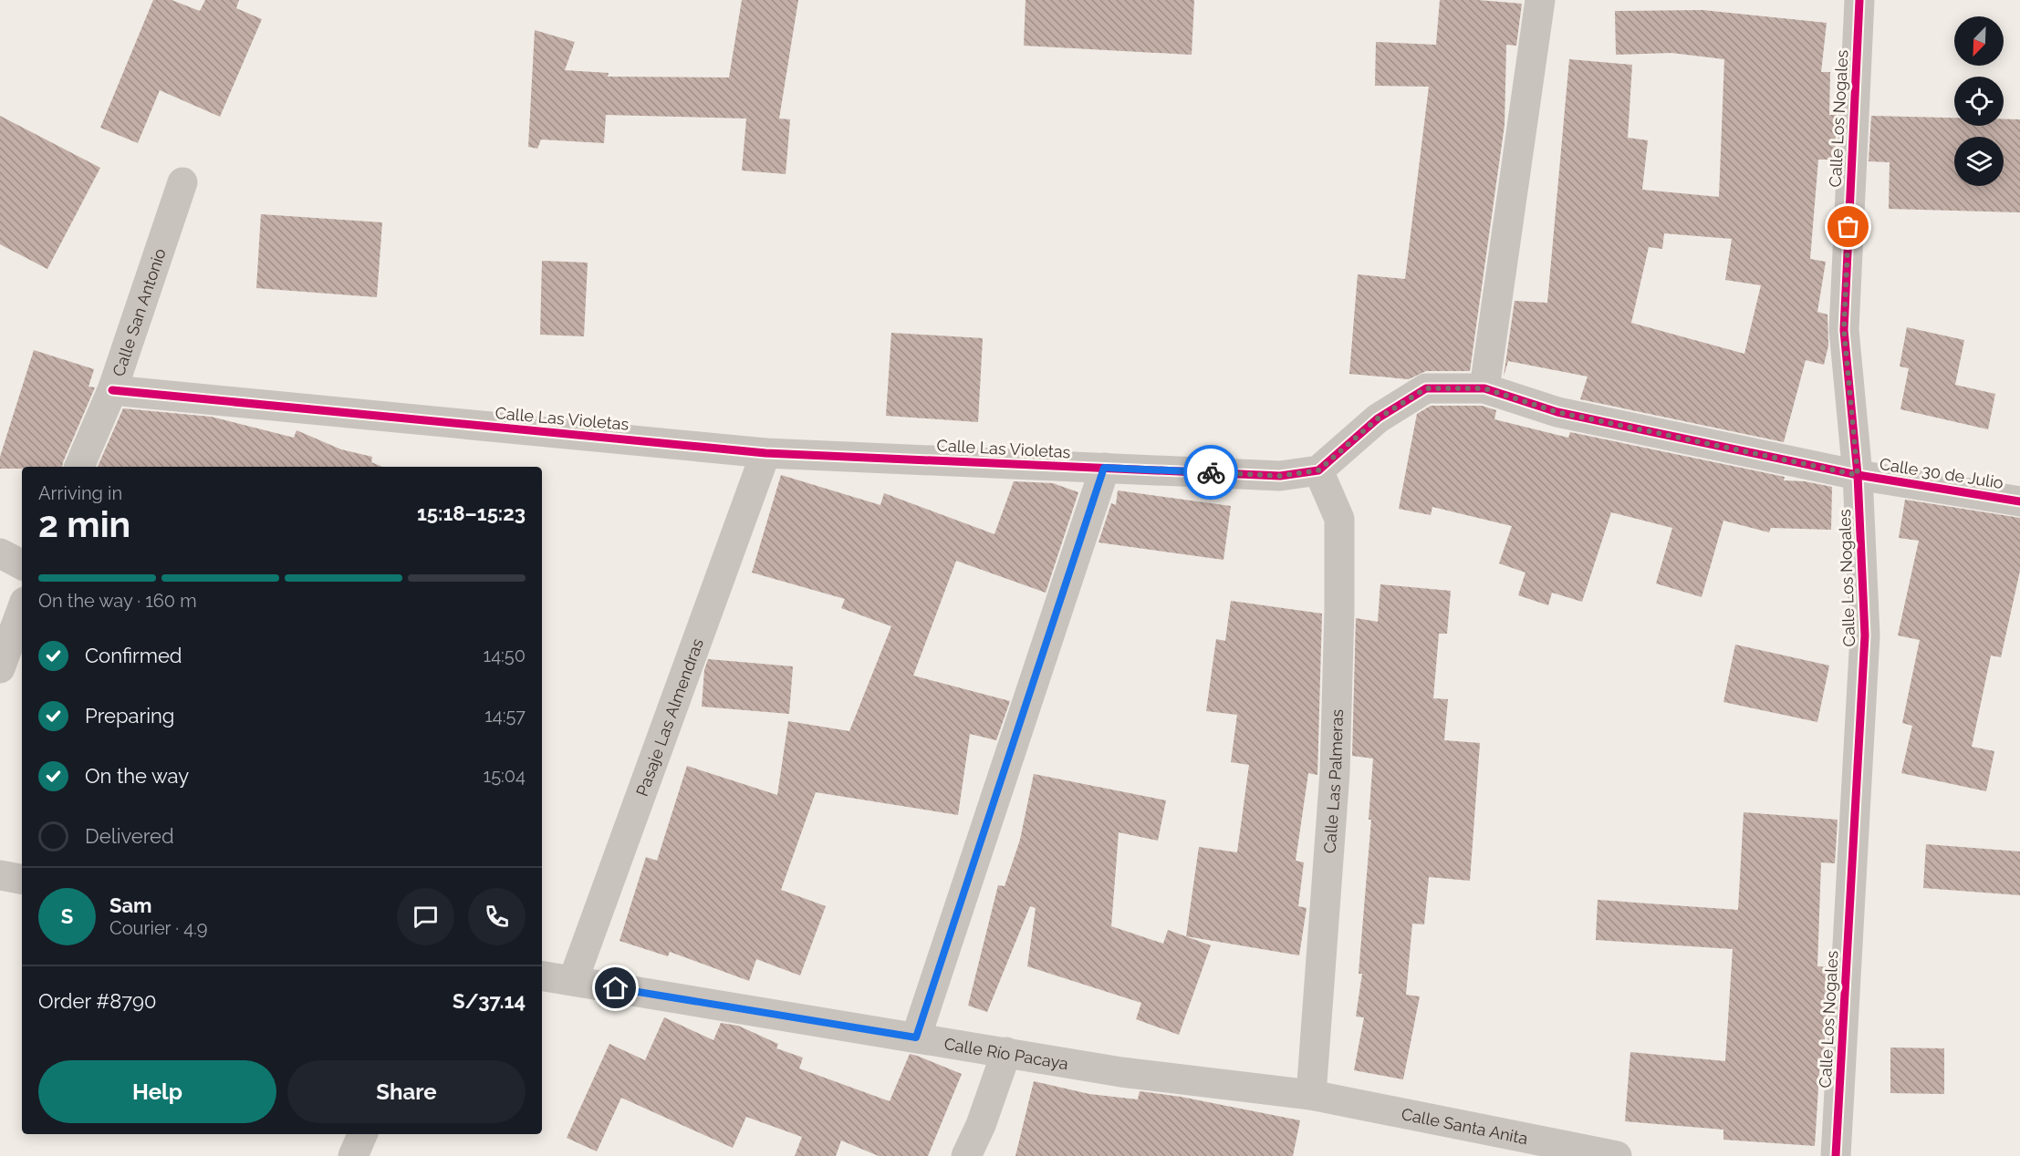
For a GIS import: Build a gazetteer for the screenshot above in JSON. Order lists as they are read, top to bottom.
{
  "streets": {
    "street": [
      "Calle Los Nogales",
      "Calle San Antonio",
      "Calle Las Violetas",
      "Calle 30 de Julio",
      "Pasaje Las Almendras",
      "Calle Las Palmeras",
      "Calle Río Pacaya",
      "Calle Santa Anita"
    ]
  },
  "crossings": [
    ["Calle Los Nogales", "Calle 30 de Julio"],
    ["Calle San Antonio", "Calle Las Violetas"],
    ["Calle Las Violetas", "Pasaje Las Almendras"],
    ["Calle Las Violetas", "Calle Las Palmeras"],
    ["Pasaje Las Almendras", "Calle Río Pacaya"],
    ["Calle Las Palmeras", "Calle Río Pacaya"],
    ["Calle Las Palmeras", "Calle Santa Anita"],
    ["Calle Río Pacaya", "Calle Santa Anita"]
  ],
  "north": "bottom left",
  "page": {
    "heading": ["2 min", "Arriving in", "15:18–15:23"],
    "panel": [
      "Sam",
      "Courier · 4.9",
      "Order #8790",
      "S/37.14"
    ],
    "bar": "On the way · 160 m",
    "list": [
      ["Confirmed", "14:50"],
      ["Preparing", "14:57"],
      ["On the way", "15:04"],
      "Delivered"
    ],
    "round": "S",
    "buttons": ["Help", "Share"]
  }
}
